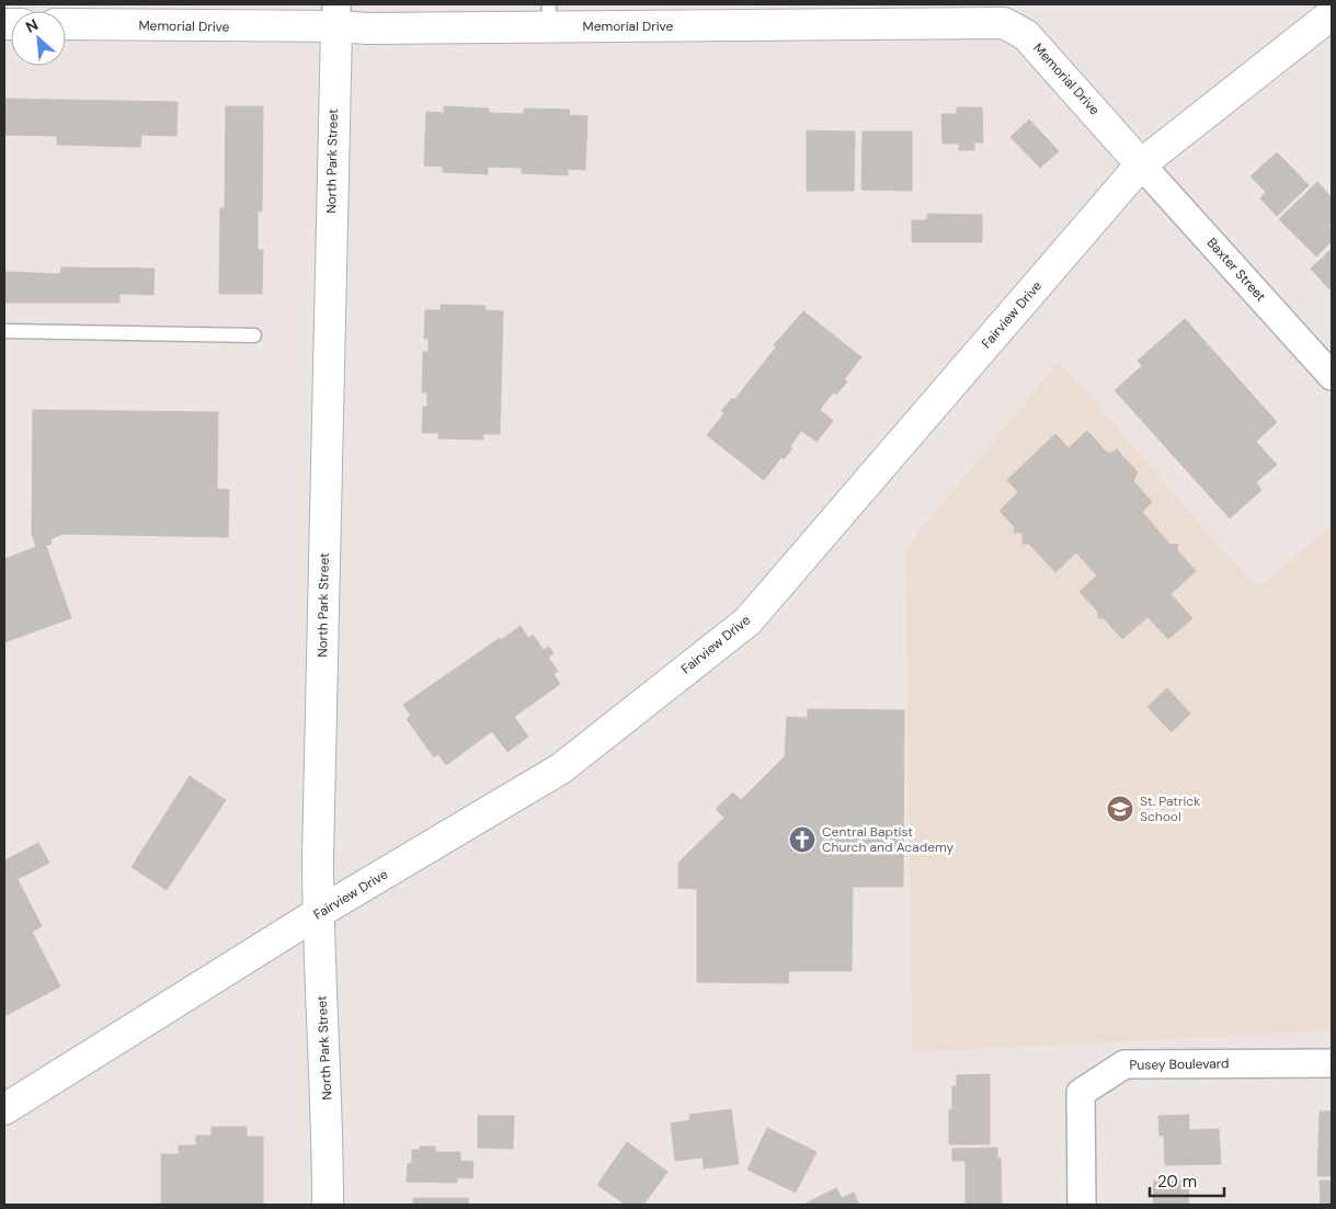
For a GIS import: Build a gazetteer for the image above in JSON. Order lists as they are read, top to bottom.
{
  "streets": {
    "main road": ["Memorial Drive", "North Park Street", "Fairview Drive"],
    "street": ["Baxter Street", "Pusey Boulevard"]
  },
  "crossings": [
    ["Memorial Drive", "North Park Street"],
    ["Memorial Drive", "Baxter Street"],
    ["Memorial Drive", "Fairview Drive"],
    ["North Park Street", "Fairview Drive"],
    ["Baxter Street", "Fairview Drive"]
  ],
  "places": {
    "school or university": ["St. Patrick School"],
    "church": ["Central Baptist Church and Academy"]
  },
  "scale_bar": "20 m",
  "north": "top left"
}
